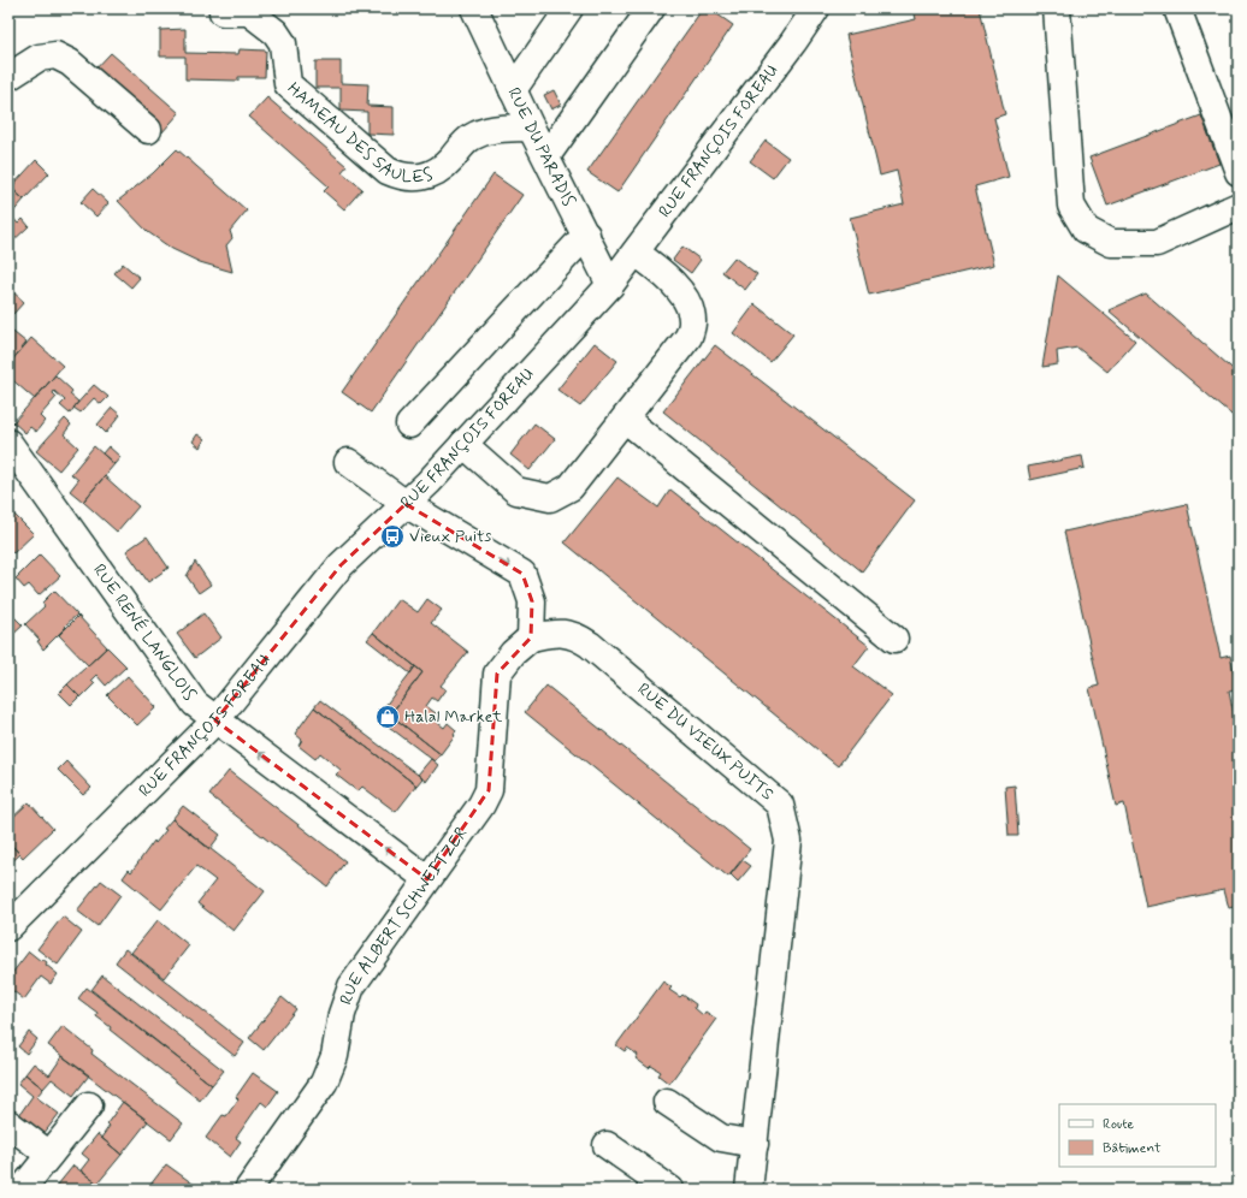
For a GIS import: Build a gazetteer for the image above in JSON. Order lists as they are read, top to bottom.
{
  "streets": {
    "street": [
      "HAMEAU DES SAULES",
      "RUE FRANÇOIS FOREAU",
      "RUE DU PARADIS",
      "RUE RENÉ LANGLOIS",
      "RUE DU VIEUX PUITS",
      "RUE ALBERT SCHWEITZER"
    ]
  },
  "crossings": [
    ["HAMEAU DES SAULES", "RUE DU PARADIS"],
    ["RUE FRANÇOIS FOREAU", "RUE DU PARADIS"],
    ["RUE FRANÇOIS FOREAU", "RUE RENÉ LANGLOIS"],
    ["RUE RENÉ LANGLOIS", "RUE ALBERT SCHWEITZER"],
    ["RUE DU VIEUX PUITS", "RUE ALBERT SCHWEITZER"]
  ],
  "one_way": ["RUE RENÉ LANGLOIS"],
  "places": {
    "bus stop": ["Vieux Puits"],
    "shop": ["Halal Market"]
  },
  "legend": ["Route", "Bâtiment"]
}
